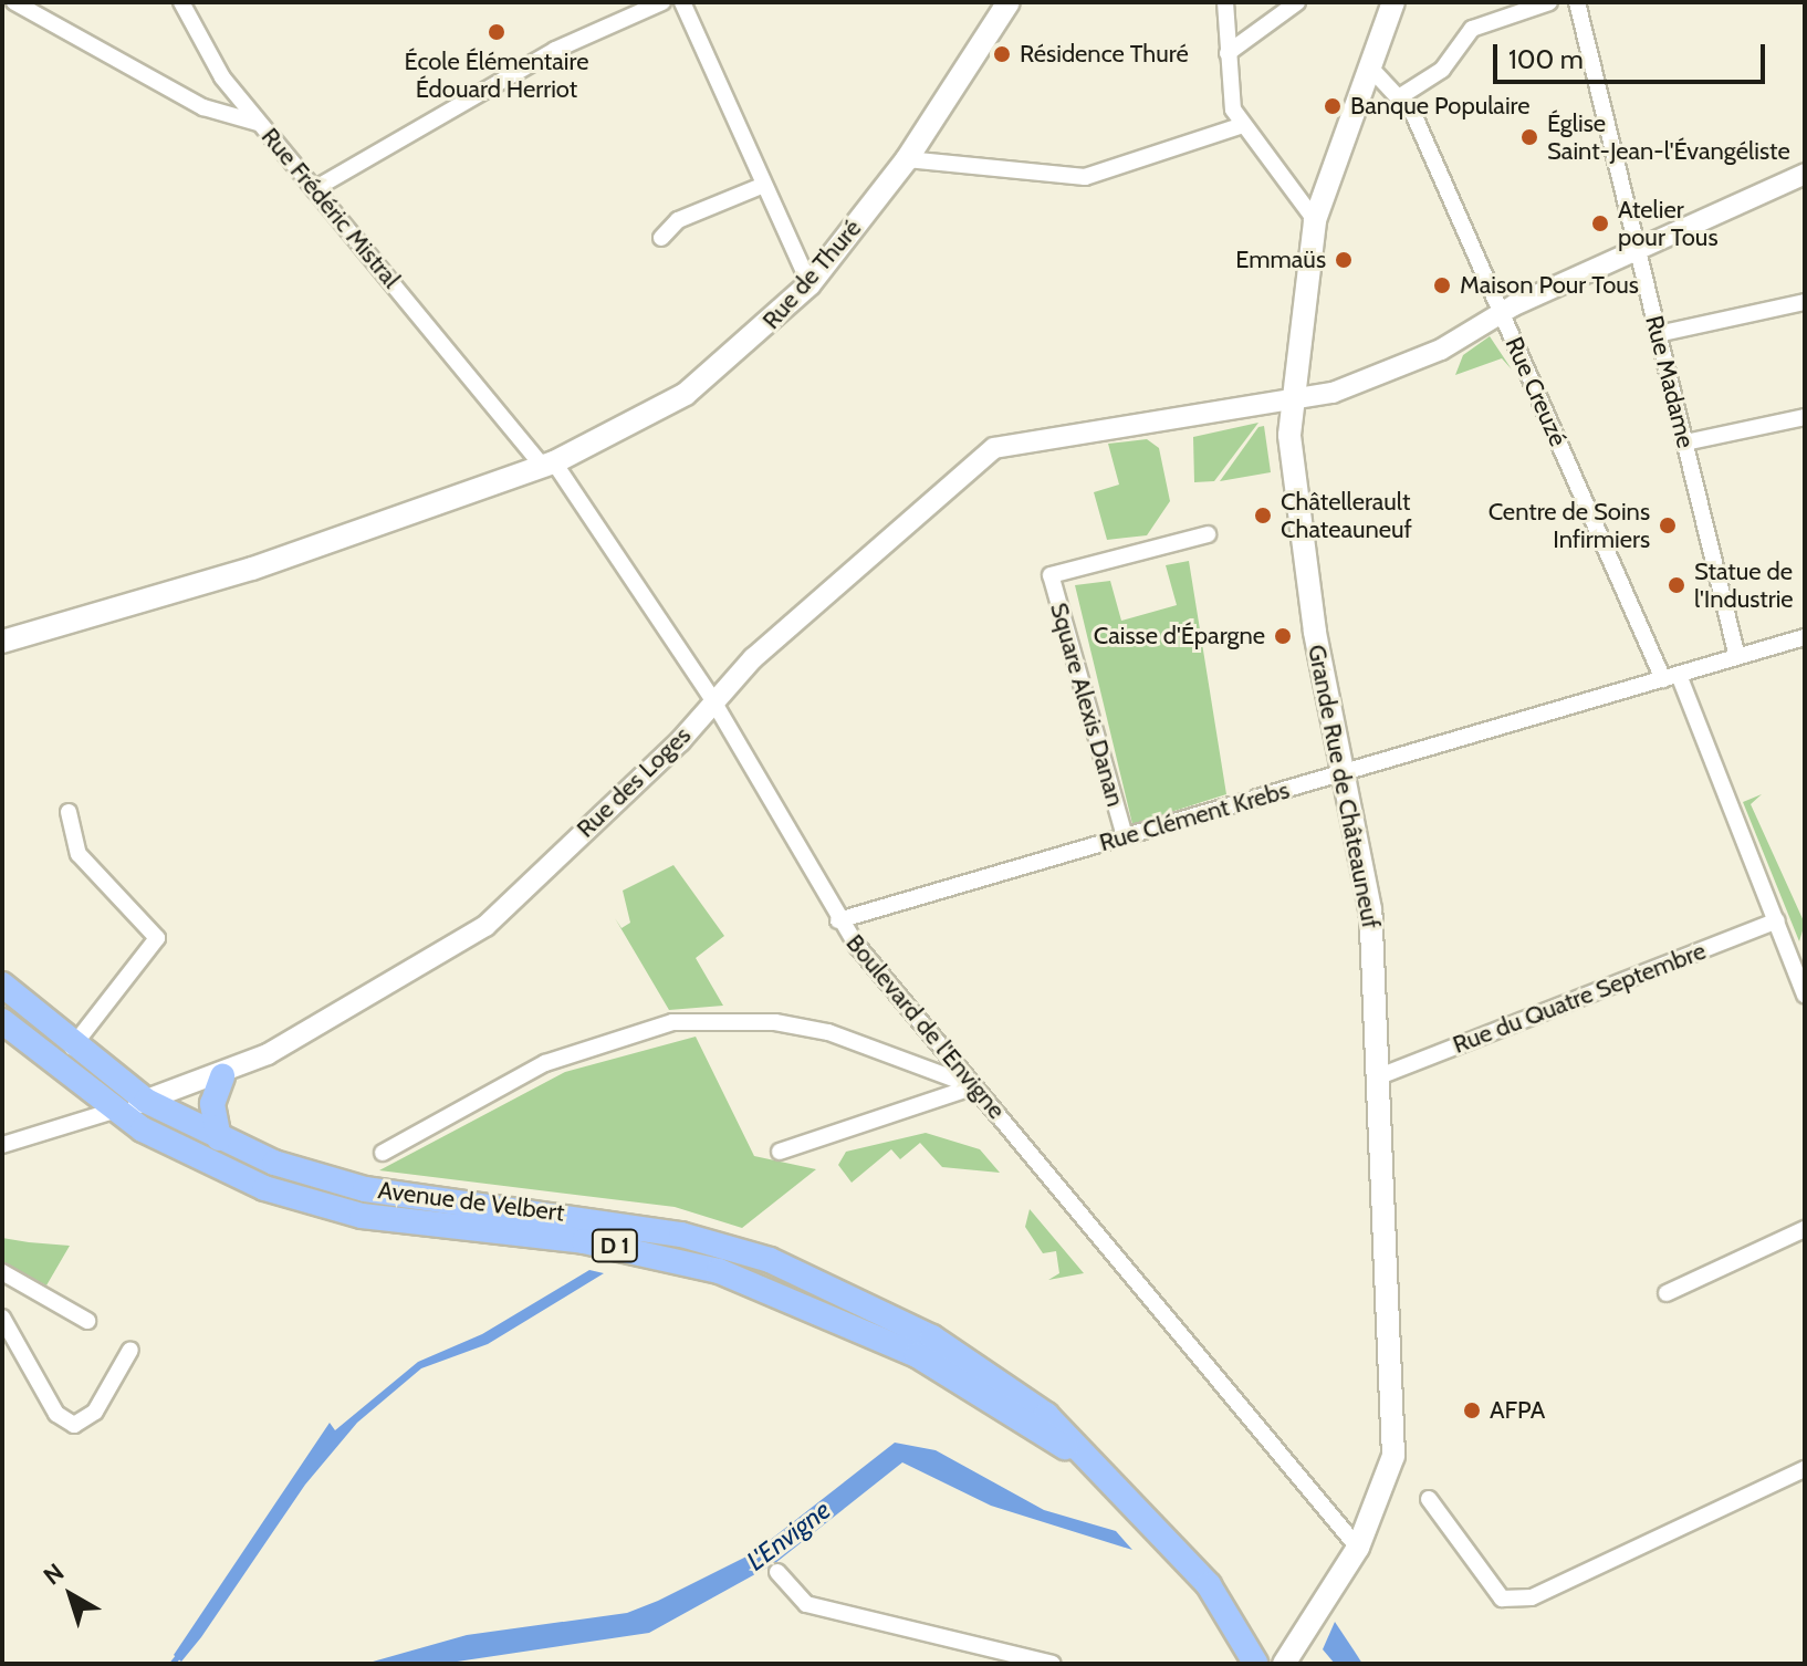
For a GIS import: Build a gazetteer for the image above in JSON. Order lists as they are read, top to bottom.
{
  "streets": {
    "main road": [
      "Rue de Thuré",
      "Grande Rue de Châteauneuf",
      "Avenue de Velbert",
      "D 1"
    ],
    "street": [
      "Rue Frédéric Mistral",
      "Rue Madame",
      "Rue Creuzé",
      "Square Alexis Danan",
      "Rue des Loges",
      "Rue Clément Krebs",
      "Rue du Quatre Septembre",
      "Boulevard de l'Envigne"
    ]
  },
  "crossings": [
    ["Rue Frédéric Mistral", "Rue de Thuré"],
    ["Rue Frédéric Mistral", "Boulevard de l'Envigne"],
    ["Rue de Thuré", "Boulevard de l'Envigne"],
    ["Rue Madame", "Rue des Loges"],
    ["Rue Madame", "Rue Clément Krebs"],
    ["Rue Creuzé", "Rue des Loges"],
    ["Rue Creuzé", "Grande Rue de Châteauneuf"],
    ["Rue Creuzé", "Rue Clément Krebs"],
    ["Rue Creuzé", "Rue du Quatre Septembre"],
    ["Square Alexis Danan", "Rue Clément Krebs"],
    ["Rue des Loges", "Grande Rue de Châteauneuf"],
    ["Rue des Loges", "Boulevard de l'Envigne"],
    ["Rue des Loges", "Avenue de Velbert"],
    ["Grande Rue de Châteauneuf", "Rue Clément Krebs"],
    ["Grande Rue de Châteauneuf", "Rue du Quatre Septembre"],
    ["Grande Rue de Châteauneuf", "Boulevard de l'Envigne"],
    ["Rue Clément Krebs", "Boulevard de l'Envigne"]
  ],
  "water": ["L'Envigne"],
  "places": [
    "École Élémentaire Édouard Herriot",
    "Résidence Thuré",
    "Banque Populaire",
    "Église Saint-Jean-l'Évangéliste",
    "Atelier pour Tous",
    "Emmaüs",
    "Maison Pour Tous",
    "Châtellerault Chateauneuf",
    "Centre de Soins Infirmiers",
    "Statue de l'Industrie",
    "Caisse d'Épargne",
    "AFPA"
  ],
  "scale_bar": "100 m",
  "north": "top left"
}
